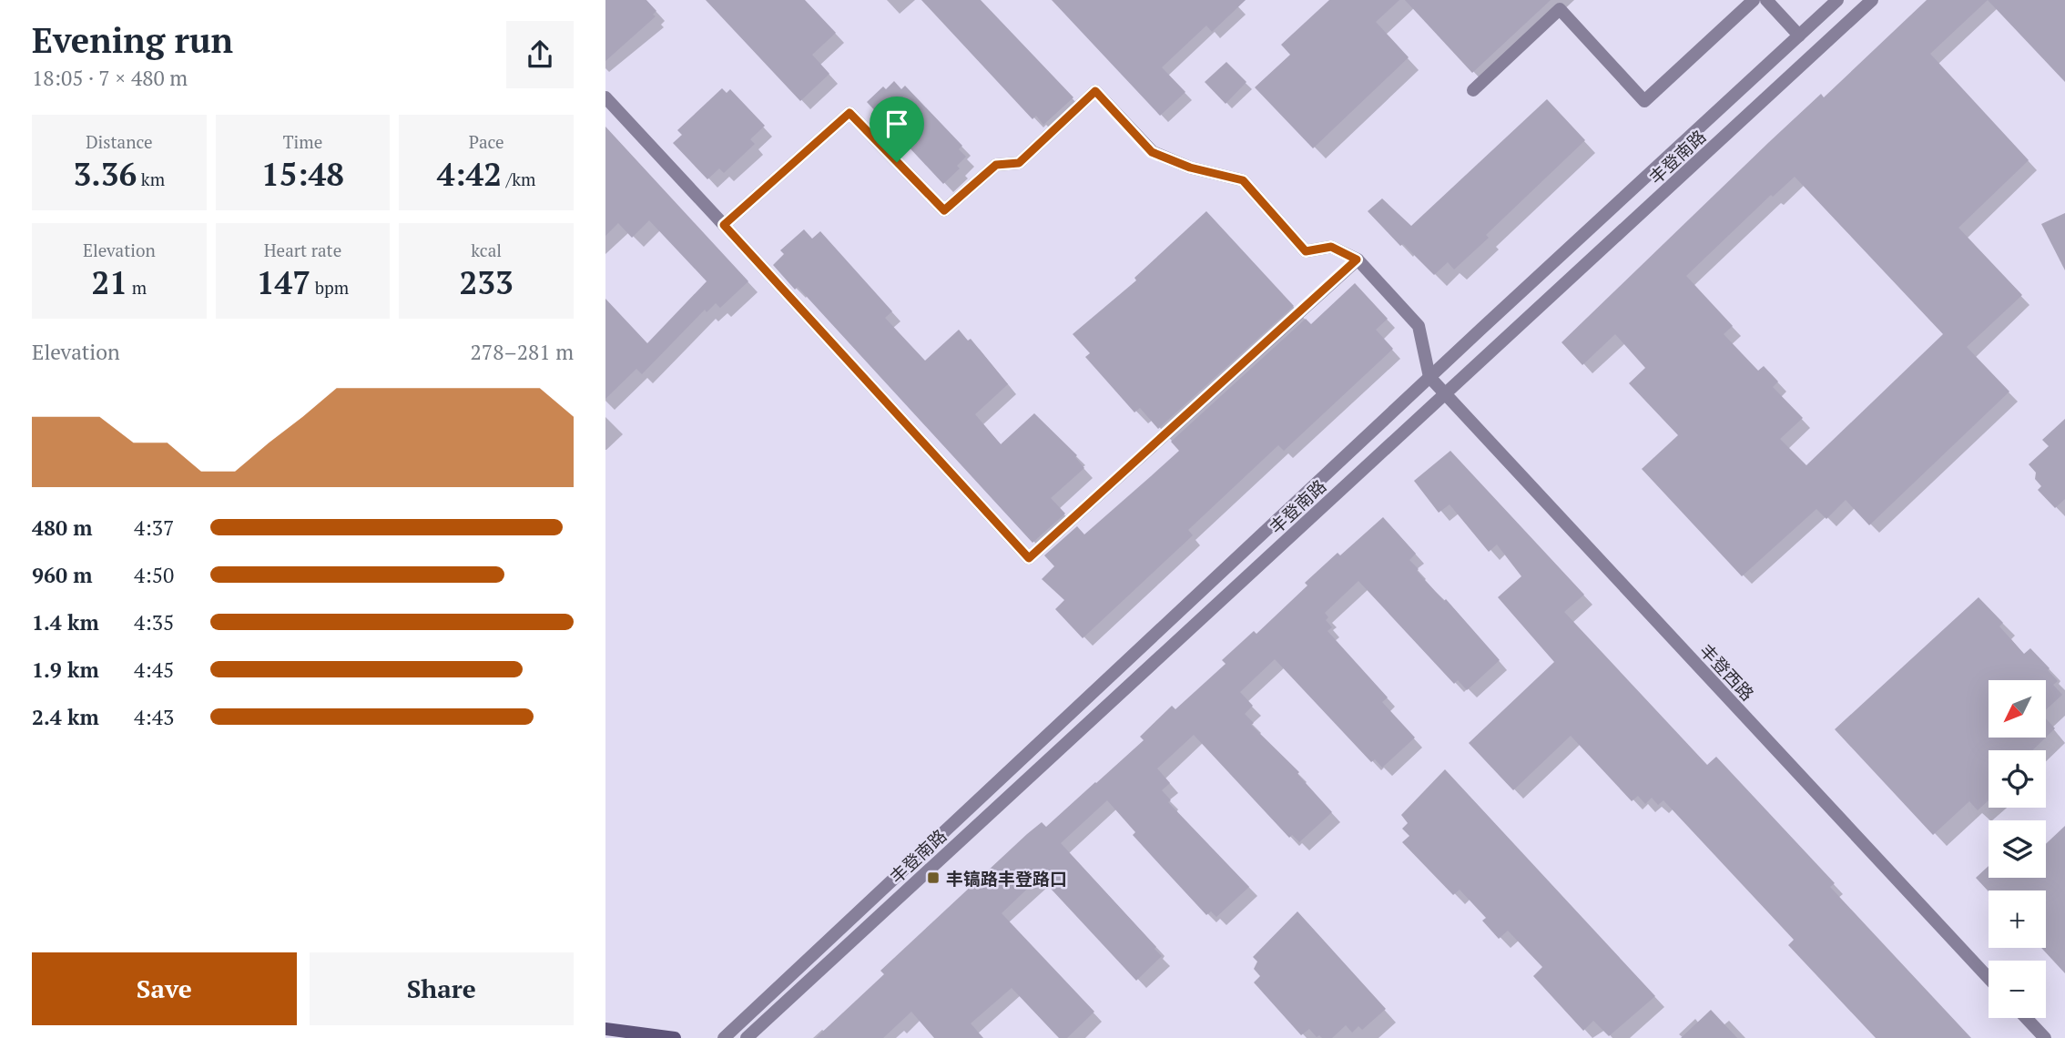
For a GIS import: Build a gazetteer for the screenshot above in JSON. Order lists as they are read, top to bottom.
{
  "streets": {
    "street": ["丰登南路", "丰登西路"]
  },
  "crossings": [
    ["丰登南路", "丰登西路"]
  ],
  "places": {
    "transit": ["丰镐路丰登路口"]
  },
  "north": "bottom left",
  "page": {
    "heading": ["Evening run", "18:05 · 7 × 480 m"],
    "stats": [
      ["Distance", "3.36 km"],
      ["Time", "15:48"],
      ["Pace", "4:42 /km"],
      ["Elevation", "21 m"],
      ["Heart rate", "147 bpm"],
      ["kcal", "233"]
    ],
    "chart": ["Elevation", "278–281 m"],
    "list": [
      {
        "name": "480 m",
        "note": "4:37"
      },
      {
        "name": "960 m",
        "note": "4:50"
      },
      {
        "name": "1.4 km",
        "note": "4:35"
      },
      {
        "name": "1.9 km",
        "note": "4:45"
      },
      {
        "name": "2.4 km",
        "note": "4:43"
      }
    ],
    "map_buttons": ["+", "−"],
    "buttons": ["Save", "Share"]
  }
}
